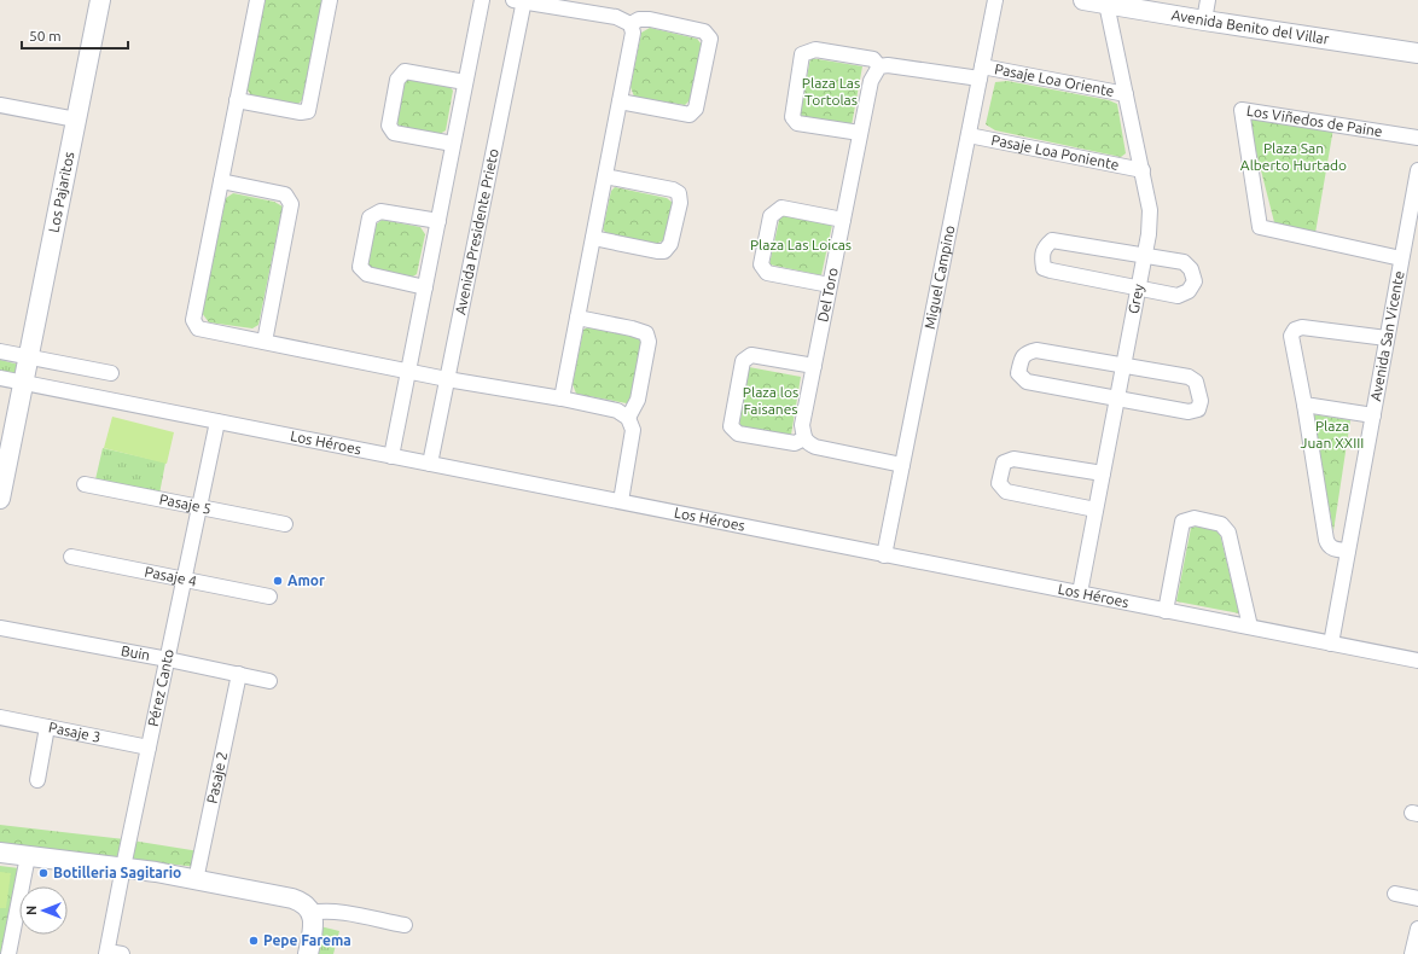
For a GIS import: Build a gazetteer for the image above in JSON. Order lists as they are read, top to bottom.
{
  "streets": {
    "street": [
      "Avenida Benito del Villar",
      "Pasaje Loa Oriente",
      "Los Viñedos de Paine",
      "Pasaje Loa Poniente",
      "Los Pajaritos",
      "Avenida Presidente Prieto",
      "Miguel Campino",
      "Del Toro",
      "Grey",
      "Avenida San Vicente",
      "Los Héroes",
      "Pasaje 5",
      "Pasaje 4",
      "Buin",
      "Pérez Canto",
      "Pasaje 3",
      "Pasaje 2"
    ]
  },
  "crossings": [
    ["Avenida Benito del Villar", "Grey"],
    ["Pasaje Loa Oriente", "Miguel Campino"],
    ["Pasaje Loa Oriente", "Grey"],
    ["Los Viñedos de Paine", "Avenida San Vicente"],
    ["Pasaje Loa Poniente", "Miguel Campino"],
    ["Pasaje Loa Poniente", "Grey"],
    ["Los Pajaritos", "Los Héroes"],
    ["Avenida Presidente Prieto", "Los Héroes"],
    ["Miguel Campino", "Los Héroes"],
    ["Grey", "Los Héroes"],
    ["Avenida San Vicente", "Los Héroes"],
    ["Los Héroes", "Pérez Canto"],
    ["Pasaje 5", "Pérez Canto"],
    ["Pasaje 4", "Pérez Canto"],
    ["Buin", "Pérez Canto"],
    ["Buin", "Pasaje 2"],
    ["Pérez Canto", "Pasaje 3"]
  ],
  "parks": [
    "Plaza Las Tortolas",
    "Plaza San Alberto Hurtado",
    "Plaza Las Loicas",
    "Plaza los Faisanes",
    "Plaza Juan XXIII"
  ],
  "places": ["Amor", "Botilleria Sagitario", "Pepe Farema"],
  "scale_bar": "50 m",
  "north": "left"
}
